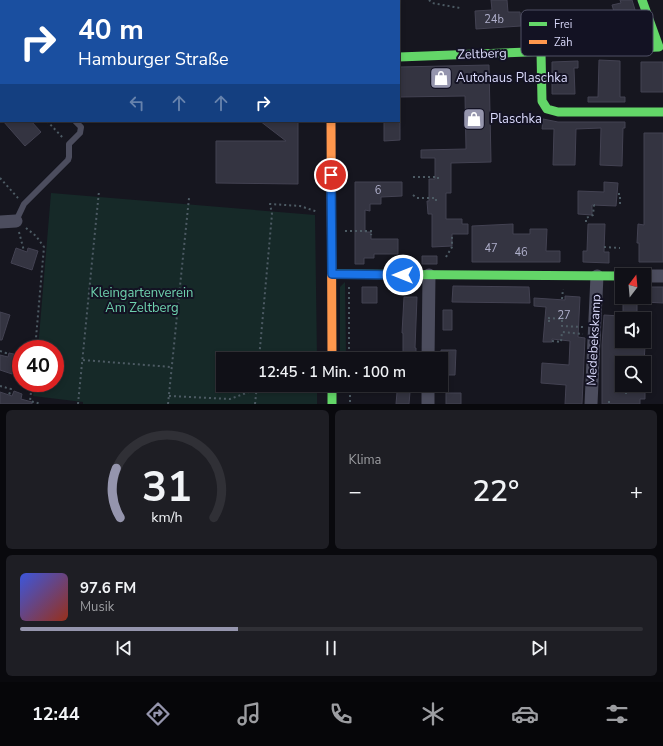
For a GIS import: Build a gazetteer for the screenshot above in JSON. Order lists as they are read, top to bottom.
{
  "streets": {
    "street": ["Zeltberg", "Medebekskamp"]
  },
  "parks": ["Kleingartenverein Am Zeltberg"],
  "places": {
    "shop": ["Autohaus Plaschka", "Plaschka"]
  },
  "house_numbers": [
    "24b",
    "6",
    "47",
    "46",
    "27"
  ],
  "legend": ["Frei", "Zäh"],
  "north": "top",
  "page": {
    "turn": ["40 m", "Hamburger Straße"],
    "limit": "40",
    "trip": "12:45 · 1 Min. · 100 m",
    "tile": "Klima",
    "heat": ["−", "22°", "+"],
    "song": ["97.6 FM", "Musik"],
    "tabs": "12:44",
    "gauge": ["31", "km/h"]
  }
}
